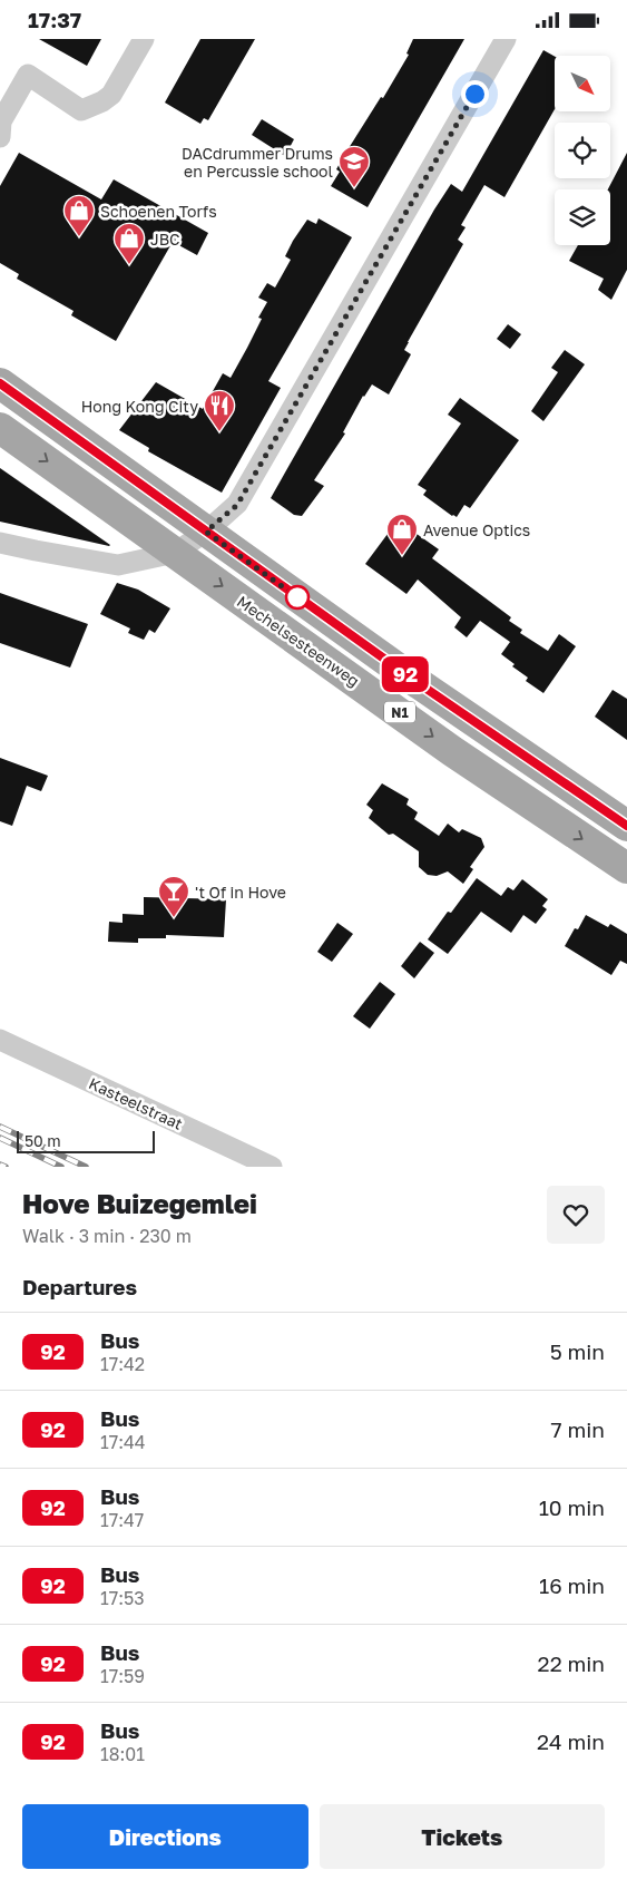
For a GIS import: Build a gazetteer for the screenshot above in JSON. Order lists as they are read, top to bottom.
{
  "streets": {
    "main road": ["Mechelsesteenweg", "N1"],
    "street": ["Kasteelstraat"]
  },
  "places": {
    "school or university": ["DACdrummer Drums en Percussie school"],
    "shop": ["Schoenen Torfs", "JBC", "Avenue Optics"],
    "restaurant": ["Hong Kong City"],
    "bar": ["'t Of in Hove"]
  },
  "lines": ["bus line 92"],
  "scale_bar": "50 m",
  "north": "bottom right",
  "page": {
    "status": "17:37",
    "on_map": "92",
    "scale": "50 m",
    "heading": [
      ["Hove Buizegemlei", "Walk · 3 min · 230 m"],
      "Departures"
    ],
    "list": [
      {
        "mark": "92",
        "name": "Bus",
        "note": "17:42",
        "value": "5 min"
      },
      {
        "mark": "92",
        "name": "Bus",
        "note": "17:44",
        "value": "7 min"
      },
      {
        "mark": "92",
        "name": "Bus",
        "note": "17:47",
        "value": "10 min"
      },
      {
        "mark": "92",
        "name": "Bus",
        "note": "17:53",
        "value": "16 min"
      },
      {
        "mark": "92",
        "name": "Bus",
        "note": "17:59",
        "value": "22 min"
      },
      {
        "mark": "92",
        "name": "Bus",
        "note": "18:01",
        "value": "24 min"
      }
    ],
    "buttons": ["Directions", "Tickets"]
  }
}
